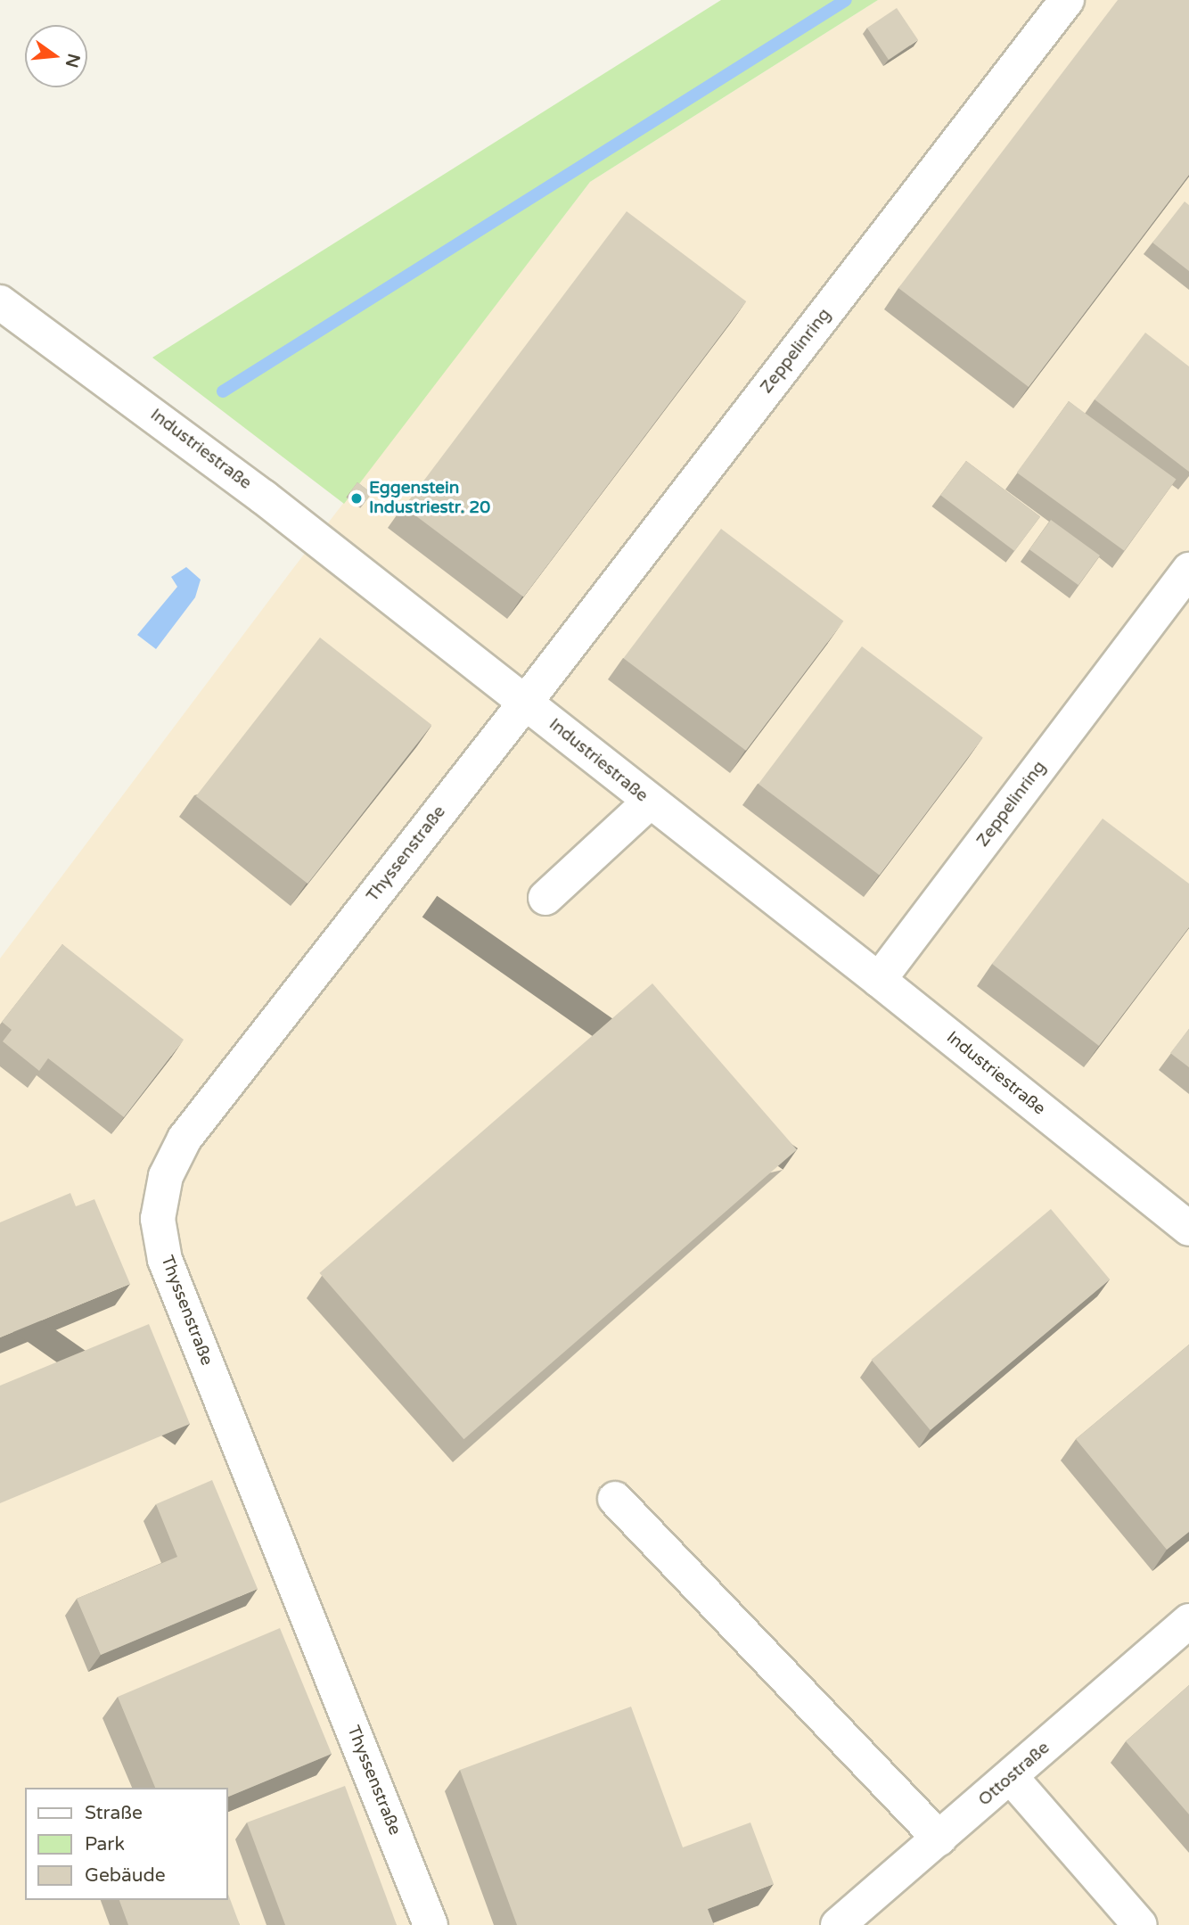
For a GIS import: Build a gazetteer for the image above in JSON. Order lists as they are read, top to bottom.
{
  "streets": {
    "street": [
      "Zeppelinring",
      "Industriestraße",
      "Thyssenstraße",
      "Ottostraße"
    ]
  },
  "crossings": [
    ["Zeppelinring", "Industriestraße"],
    ["Zeppelinring", "Thyssenstraße"],
    ["Industriestraße", "Thyssenstraße"]
  ],
  "places": ["Eggenstein Industriestr. 20"],
  "legend": ["Straße", "Park", "Gebäude"],
  "north": "right"
}
